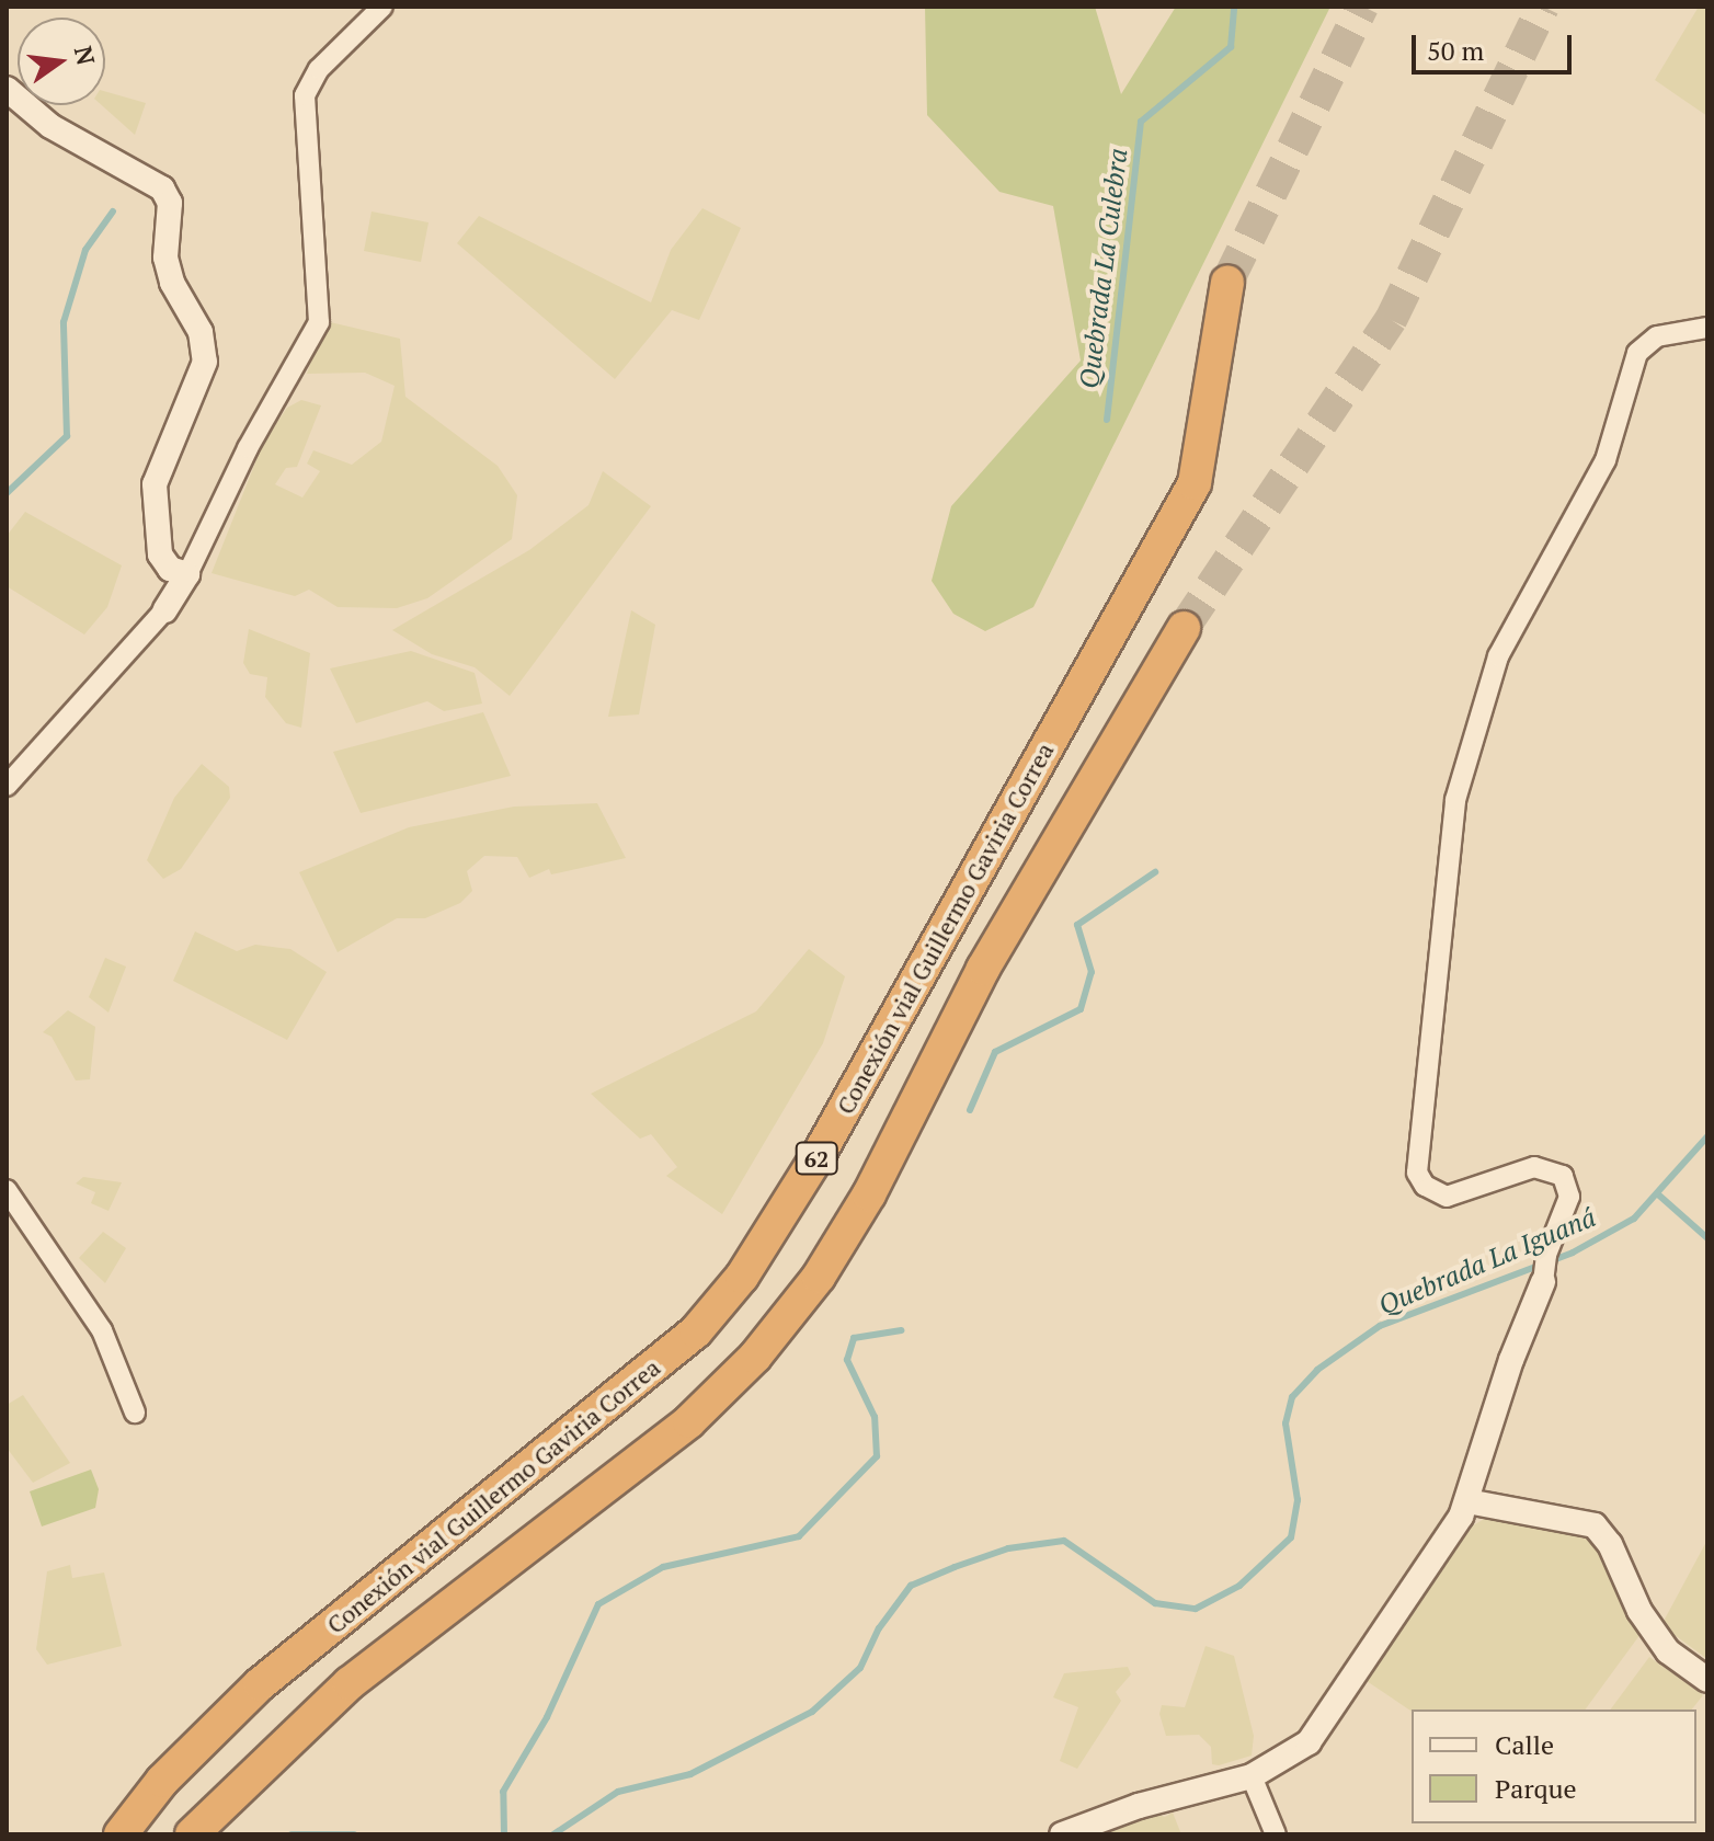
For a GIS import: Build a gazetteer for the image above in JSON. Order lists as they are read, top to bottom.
{
  "streets": {
    "highway": ["Conexión vial Guillermo Gaviria Correa", "62"]
  },
  "water": ["Quebrada La Culebra", "Quebrada La Iguaná"],
  "legend": ["Calle", "Parque"],
  "scale_bar": "50 m",
  "north": "right"
}
